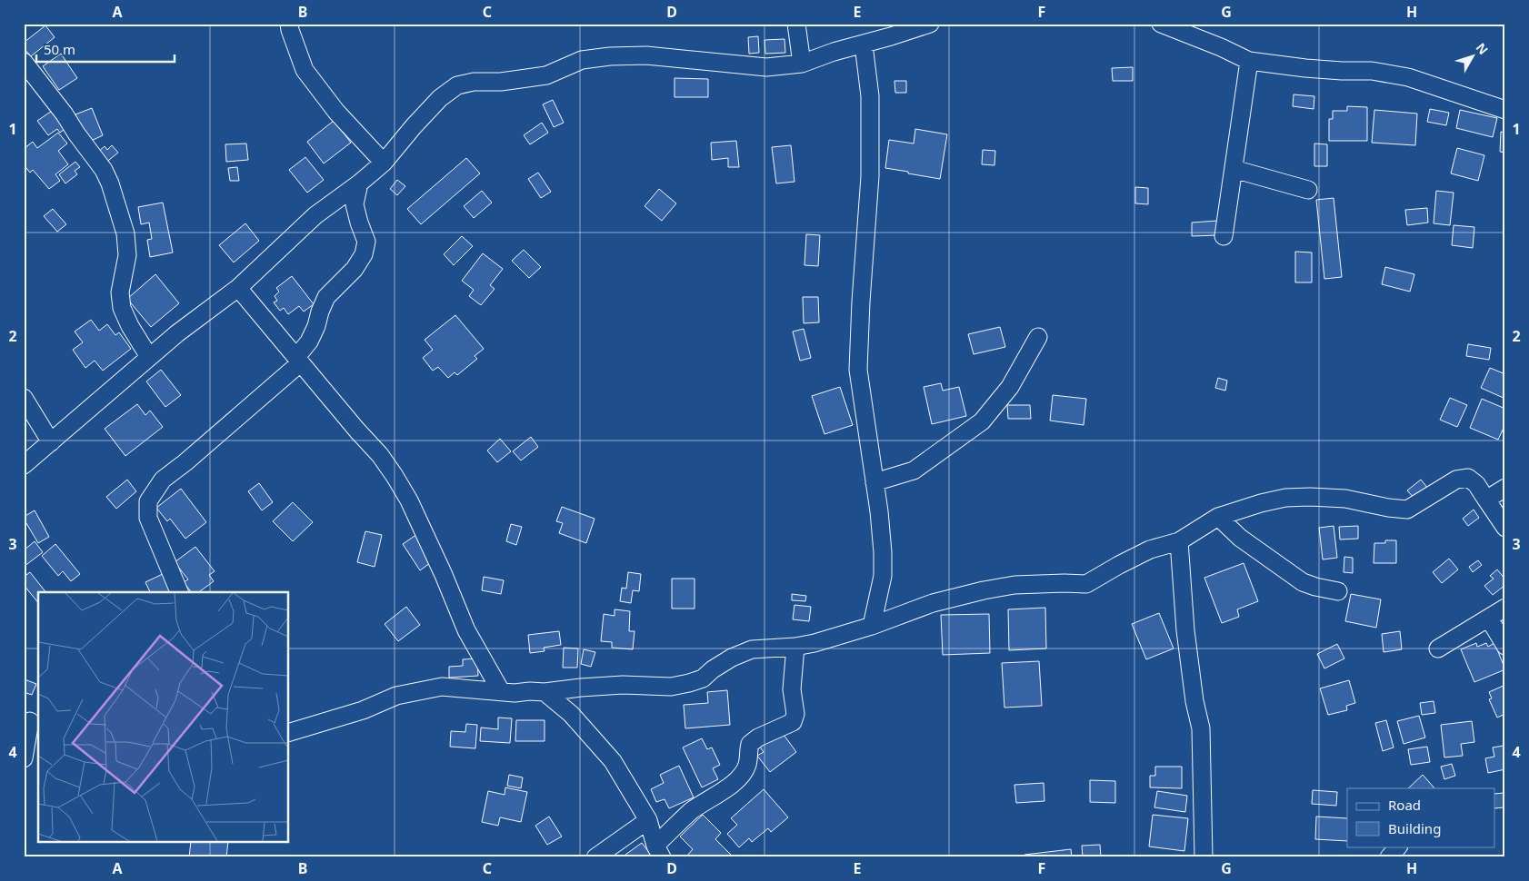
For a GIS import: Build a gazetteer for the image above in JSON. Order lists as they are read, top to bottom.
{
  "legend": ["Road", "Building"],
  "scale_bar": "50 m",
  "north": "top right",
  "grid": {
    "columns": [
      "A",
      "B",
      "C",
      "D",
      "E",
      "F",
      "G",
      "H"
    ],
    "rows": [
      "1",
      "2",
      "3",
      "4"
    ]
  }
}
